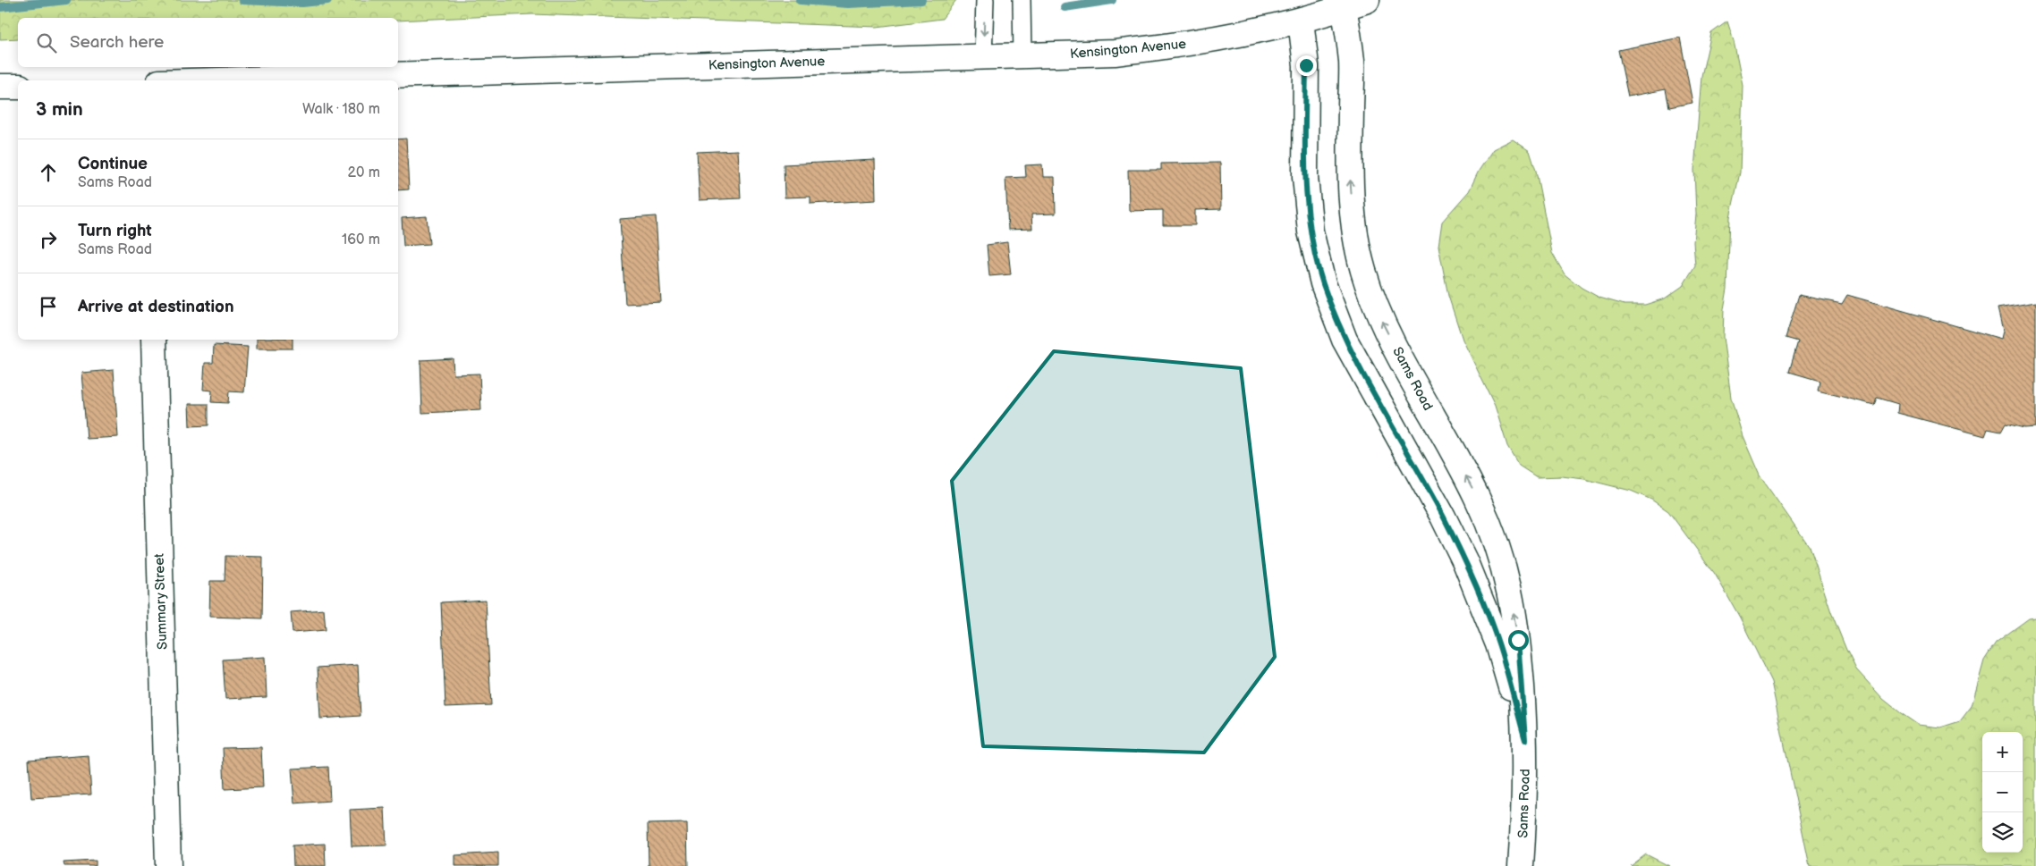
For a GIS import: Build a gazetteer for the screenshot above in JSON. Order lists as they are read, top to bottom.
{
  "streets": {
    "street": ["Kensington Avenue", "Sams Road", "Summary Street"]
  },
  "crossings": [
    ["Kensington Avenue", "Sams Road"]
  ],
  "page": {
    "search": "Search here",
    "heading": ["3 min", "Walk · 180 m"],
    "list": [
      ["Continue", "Sams Road", "20 m"],
      ["Turn right", "Sams Road", "160 m"],
      "Arrive at destination"
    ],
    "map_buttons": ["+", "−"]
  }
}
